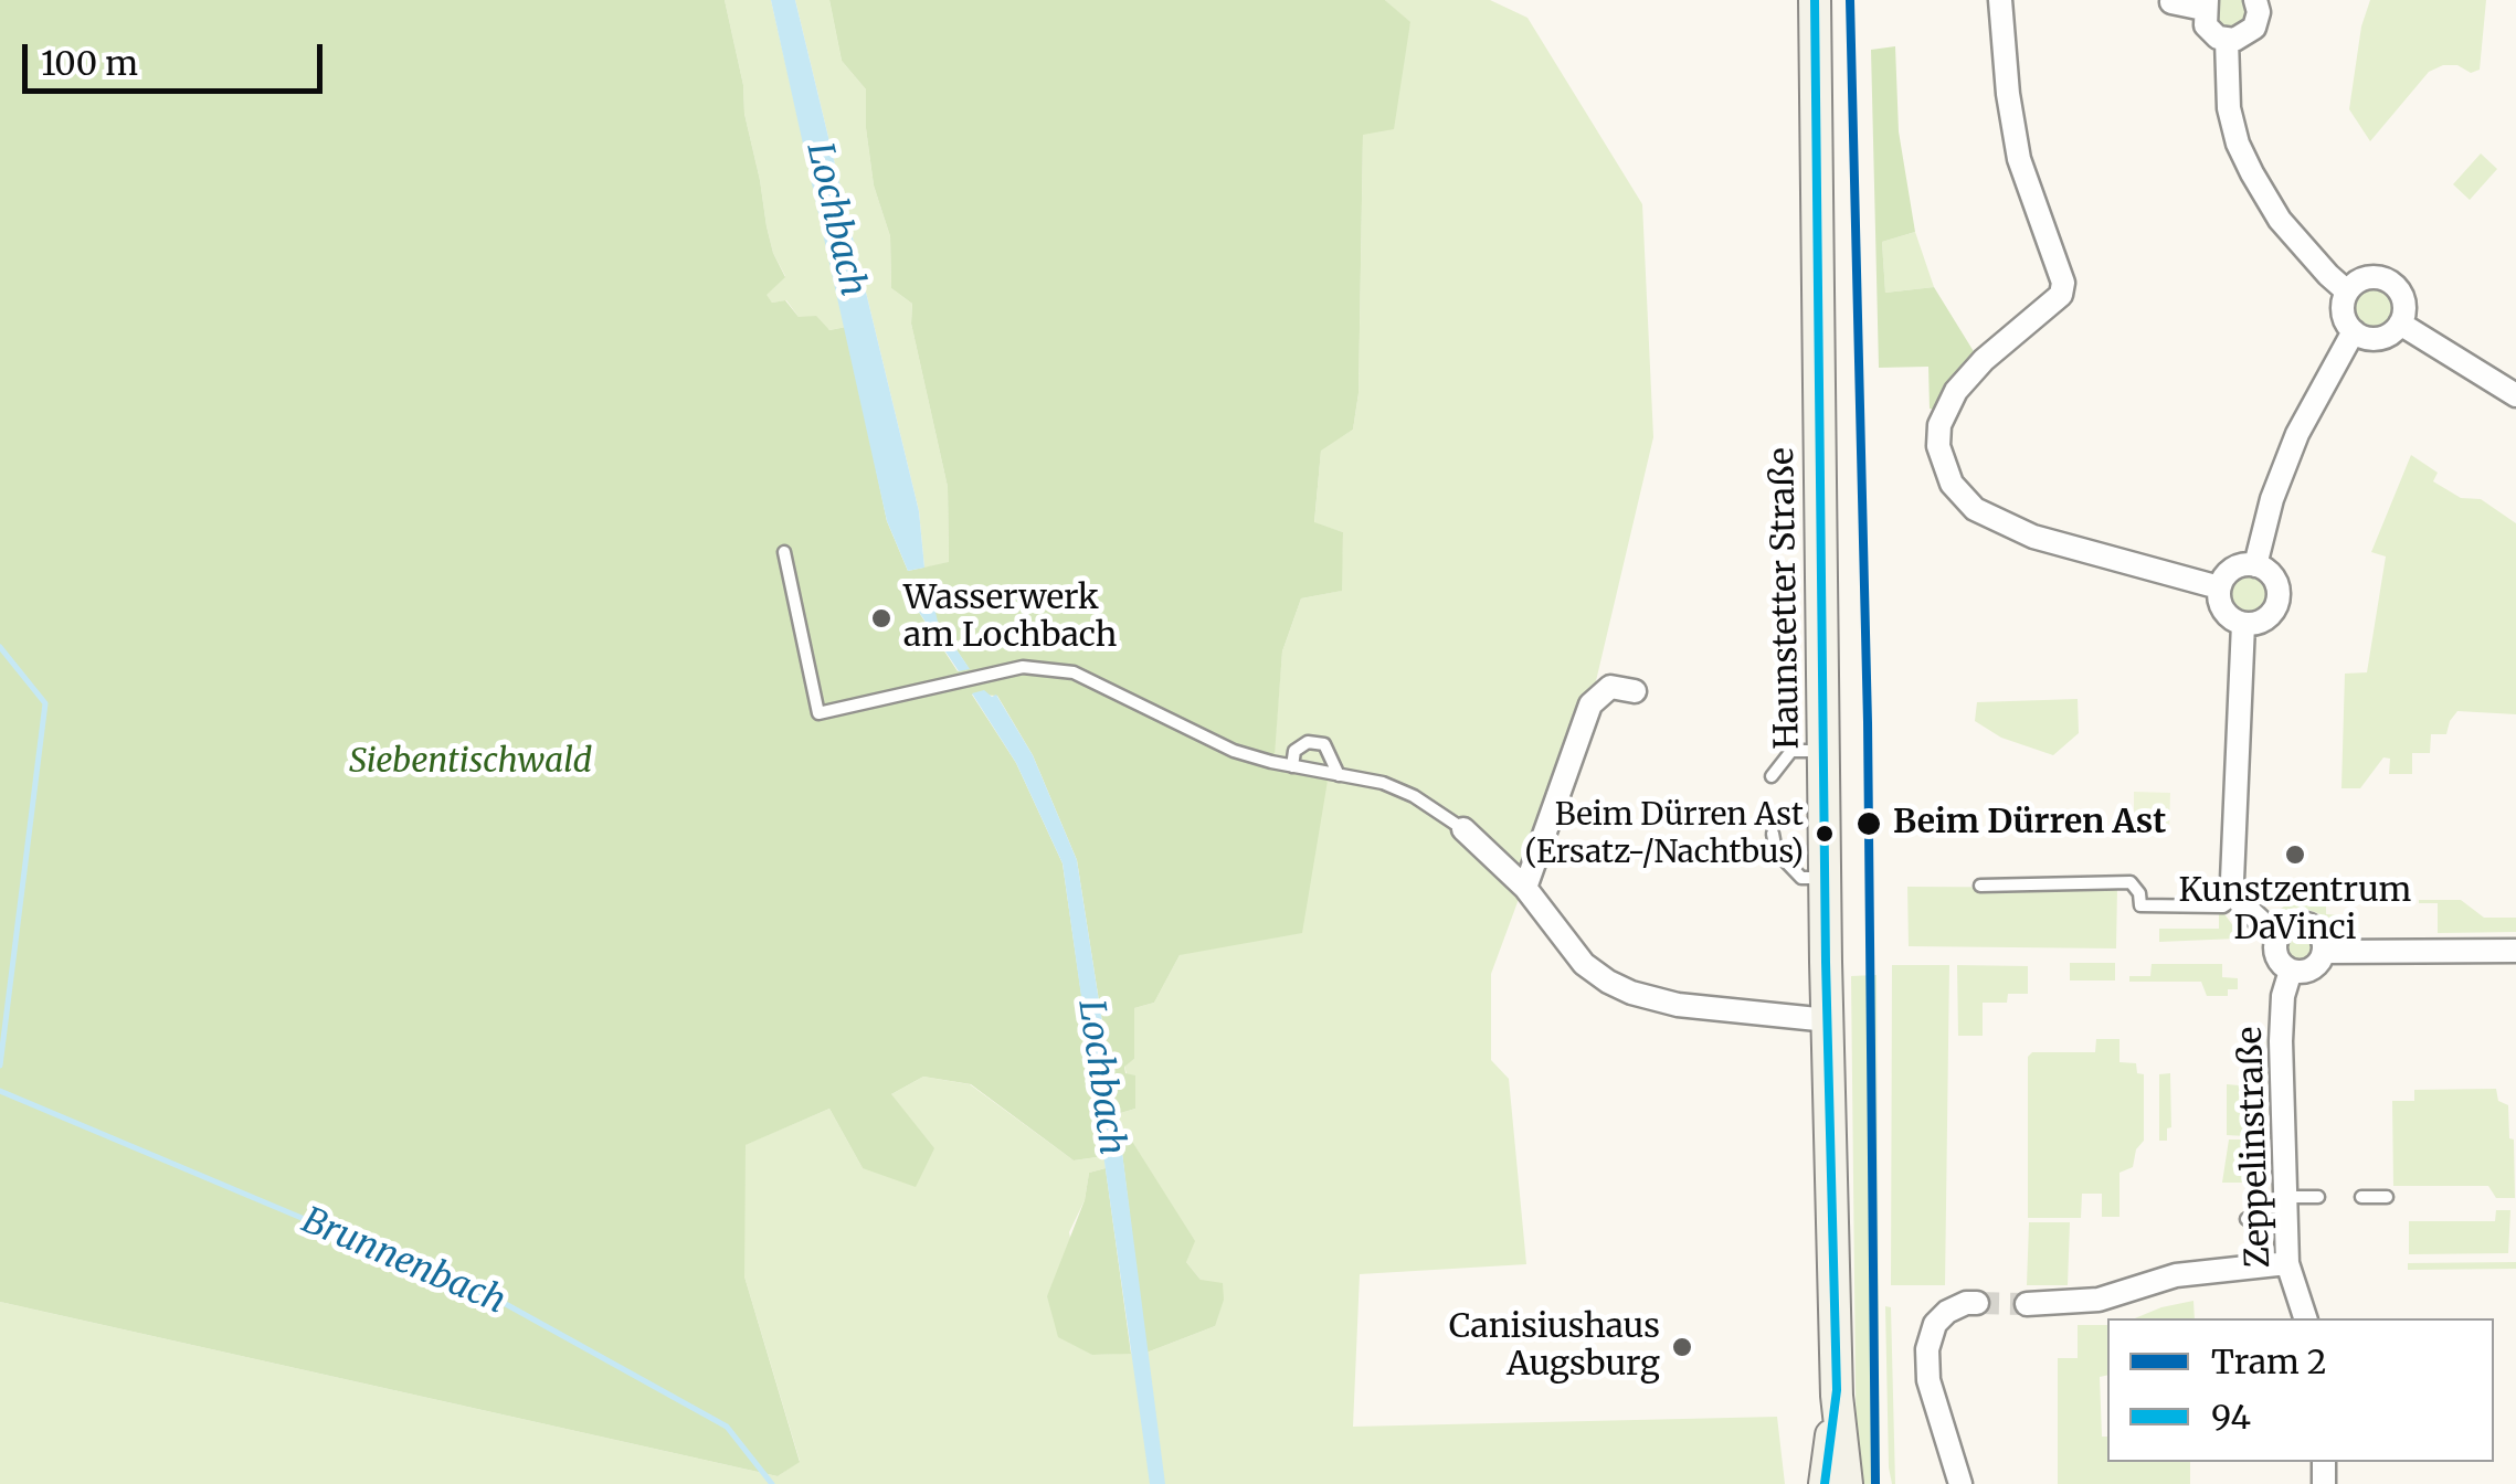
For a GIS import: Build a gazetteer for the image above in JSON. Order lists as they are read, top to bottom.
{
  "streets": {
    "main road": ["Haunstetter Straße"],
    "street": ["Zeppelinstraße"]
  },
  "water": ["Lochbach", "Brunnenbach"],
  "parks": ["Siebentischwald"],
  "places": [
    "Wasserwerk am Lochbach",
    "Beim Dürren Ast",
    "Beim Dürren Ast (Ersatz-/Nachtbus)",
    "Kunstzentrum DaVinci",
    "Canisiushaus Augsburg"
  ],
  "lines": ["tram line 2", "transit line 94"],
  "legend": ["Tram 2", "94"],
  "scale_bar": "100 m"
}
